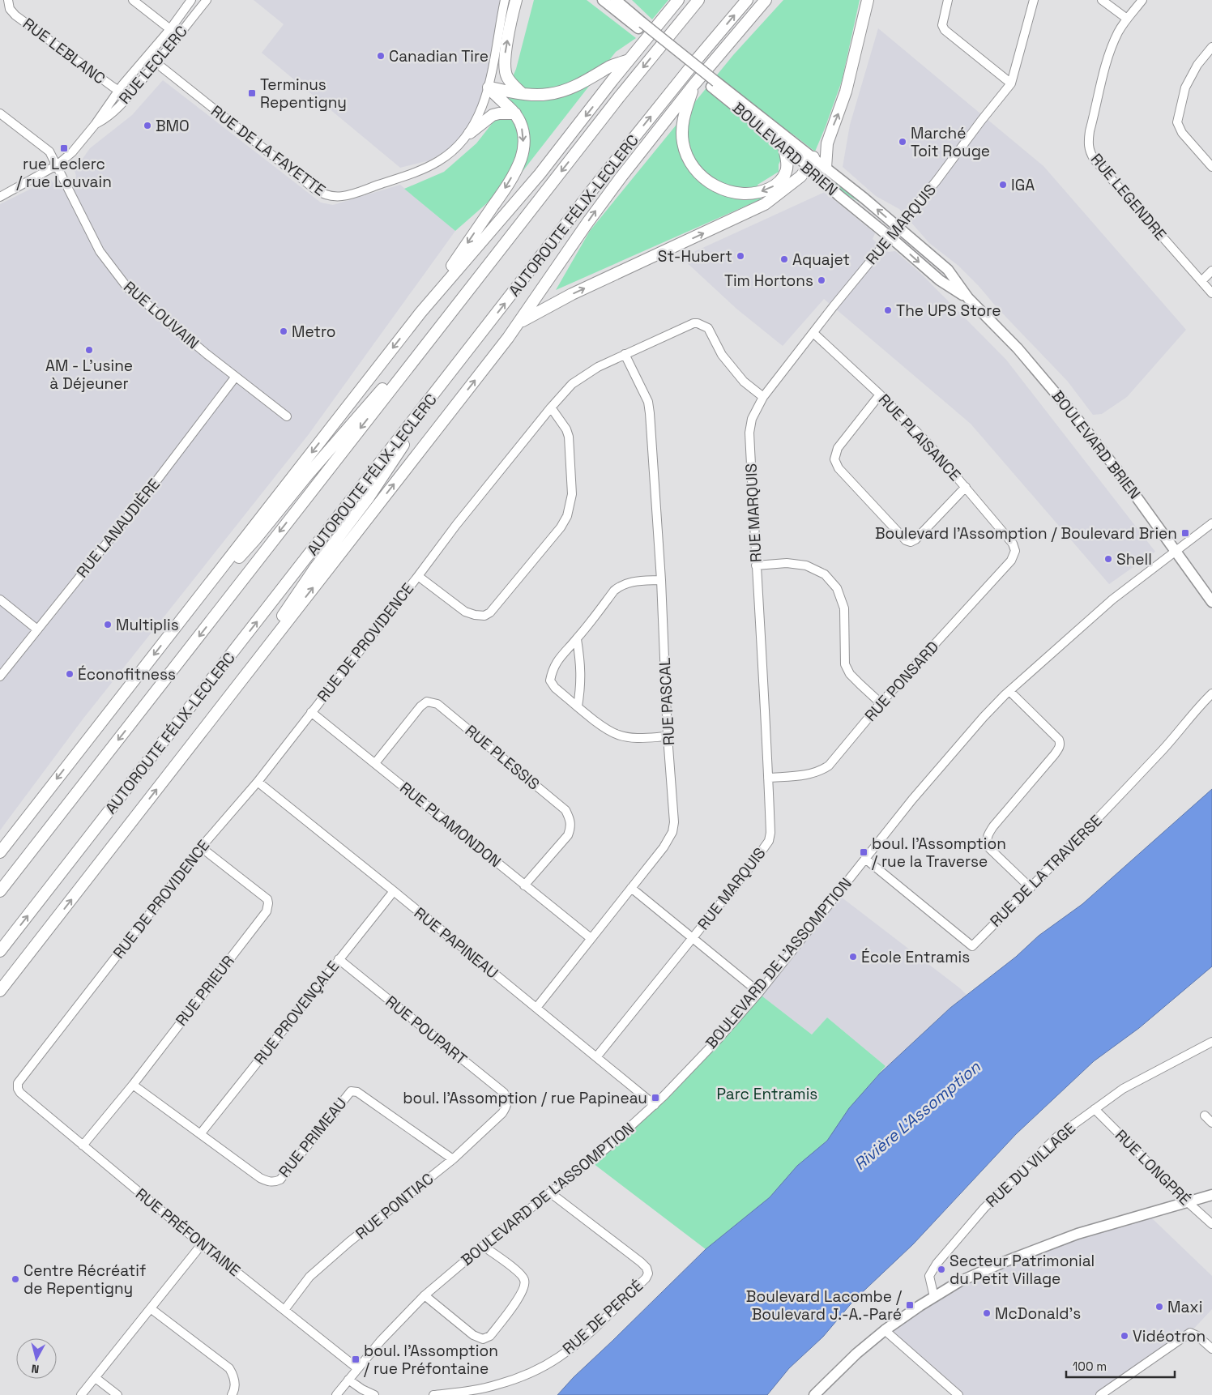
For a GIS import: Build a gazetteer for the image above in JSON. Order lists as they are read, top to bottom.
{
  "streets": {
    "highway": ["AUTOROUTE FÉLIX-LECLERC"],
    "main road": ["BOULEVARD BRIEN"],
    "street": [
      "RUE LEBLANC",
      "RUE LECLERC",
      "RUE DE LA FAYETTE",
      "RUE LEGENDRE",
      "RUE MARQUIS",
      "RUE LOUVAIN",
      "RUE PLAISANCE",
      "RUE LANAUDIÈRE",
      "RUE DE PROVIDENCE",
      "RUE PONSARD",
      "RUE PASCAL",
      "RUE PLESSIS",
      "RUE PLAMONDON",
      "RUE DE LA TRAVERSE",
      "RUE PAPINEAU",
      "BOULEVARD DE L'ASSOMPTION",
      "RUE PRIEUR",
      "RUE PROVENÇALE",
      "RUE POUPART",
      "RUE PRIMEAU",
      "RUE DU VILLAGE",
      "RUE LONGPRÉ",
      "RUE PONTIAC",
      "RUE PRÉFONTAINE",
      "RUE DE PERCÉ"
    ]
  },
  "crossings": [
    ["RUE LEBLANC", "RUE LECLERC"],
    ["RUE LECLERC", "RUE DE LA FAYETTE"],
    ["RUE LECLERC", "RUE LOUVAIN"],
    ["BOULEVARD BRIEN", "RUE MARQUIS"],
    ["BOULEVARD BRIEN", "BOULEVARD DE L'ASSOMPTION"],
    ["RUE MARQUIS", "RUE PLAISANCE"],
    ["RUE MARQUIS", "RUE DE PROVIDENCE"],
    ["RUE MARQUIS", "RUE PONSARD"],
    ["RUE MARQUIS", "RUE PAPINEAU"],
    ["RUE LOUVAIN", "RUE LANAUDIÈRE"],
    ["RUE PLAISANCE", "RUE PONSARD"],
    ["RUE DE PROVIDENCE", "RUE PASCAL"],
    ["RUE DE PROVIDENCE", "RUE PLAMONDON"],
    ["RUE DE PROVIDENCE", "RUE PAPINEAU"],
    ["RUE DE PROVIDENCE", "RUE PRIEUR"],
    ["RUE DE PROVIDENCE", "RUE PRÉFONTAINE"],
    ["RUE PASCAL", "RUE PLAMONDON"],
    ["RUE PASCAL", "RUE PAPINEAU"],
    ["RUE PLESSIS", "RUE PLAMONDON"],
    ["RUE DE LA TRAVERSE", "BOULEVARD DE L'ASSOMPTION"],
    ["RUE PAPINEAU", "BOULEVARD DE L'ASSOMPTION"],
    ["RUE PAPINEAU", "RUE PROVENÇALE"],
    ["BOULEVARD DE L'ASSOMPTION", "RUE PRÉFONTAINE"],
    ["BOULEVARD DE L'ASSOMPTION", "RUE DE PERCÉ"],
    ["RUE PRIEUR", "RUE PRIMEAU"],
    ["RUE PRIEUR", "RUE PRÉFONTAINE"],
    ["RUE PROVENÇALE", "RUE POUPART"],
    ["RUE PROVENÇALE", "RUE PRIMEAU"],
    ["RUE POUPART", "RUE PONTIAC"],
    ["RUE PRIMEAU", "RUE PONTIAC"],
    ["RUE DU VILLAGE", "RUE LONGPRÉ"],
    ["RUE PONTIAC", "RUE PRÉFONTAINE"]
  ],
  "water": ["Rivière L'Assomption"],
  "parks": ["Parc Entramis"],
  "places": {
    "other": [
      "Canadian Tire",
      "BMO",
      "Marché Toit Rouge",
      "IGA",
      "St-Hubert",
      "Aquajet",
      "Tim Hortons",
      "The UPS Store",
      "Metro",
      "AM - L'usine à Déjeuner",
      "Shell",
      "Multiplis",
      "Éconofitness",
      "École Entramis",
      "Secteur Patrimonial du Petit Village",
      "Centre Récréatif de Repentigny",
      "Maxi",
      "McDonald's",
      "Vidéotron"
    ],
    "transit": [
      "Terminus Repentigny",
      "rue Leclerc / rue Louvain",
      "Boulevard l'Assomption / Boulevard Brien",
      "boul. l'Assomption / rue la Traverse",
      "boul. l'Assomption / rue Papineau",
      "Boulevard Lacombe / Boulevard J.-A.-Paré",
      "boul. l'Assomption / rue Préfontaine"
    ]
  },
  "scale_bar": "100 m",
  "north": "bottom"
}
